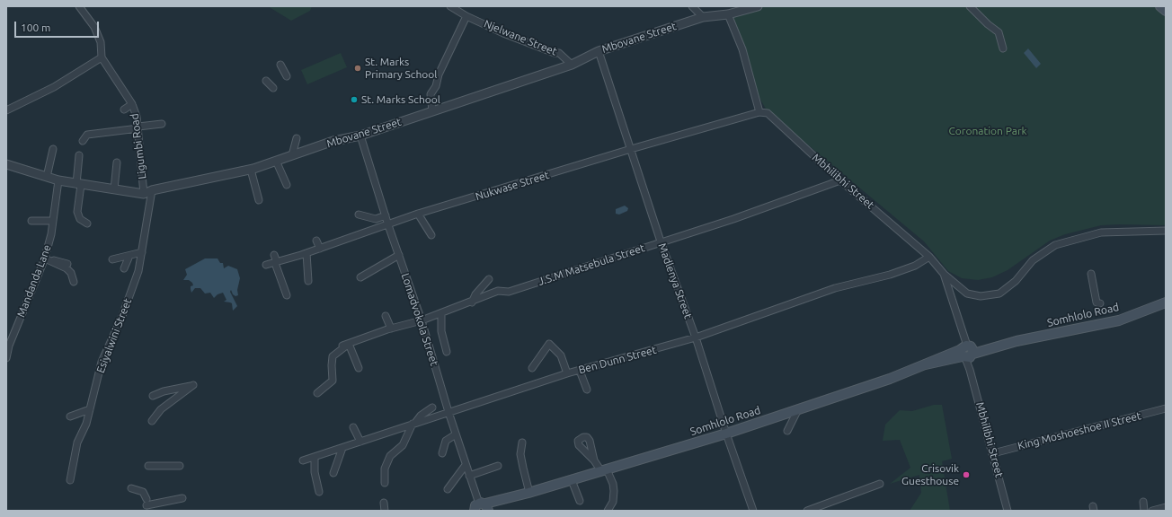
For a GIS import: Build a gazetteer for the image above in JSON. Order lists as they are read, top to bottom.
{
  "streets": {
    "main road": ["Somhlolo Road"],
    "street": [
      "Njelwane Street",
      "Mbovane Street",
      "Ligumbi Road",
      "Mbhilibhi Street",
      "Nukwase Street",
      "J.S.M Matsebula Street",
      "Mandanda Lane",
      "Madlenya Street",
      "Lomadvokola Street",
      "Esiyalwini Street",
      "Ben Dunn Street",
      "King Moshoeshoe II Street"
    ]
  },
  "crossings": [
    ["Njelwane Street", "Mbovane Street"],
    ["Mbovane Street", "Ligumbi Road"],
    ["Mbovane Street", "Madlenya Street"],
    ["Mbovane Street", "Lomadvokola Street"],
    ["Mbovane Street", "Esiyalwini Street"],
    ["Mbhilibhi Street", "Nukwase Street"],
    ["Mbhilibhi Street", "J.S.M Matsebula Street"],
    ["Mbhilibhi Street", "Somhlolo Road"],
    ["Mbhilibhi Street", "Ben Dunn Street"],
    ["Mbhilibhi Street", "King Moshoeshoe II Street"],
    ["Nukwase Street", "Madlenya Street"],
    ["Nukwase Street", "Lomadvokola Street"],
    ["J.S.M Matsebula Street", "Madlenya Street"],
    ["J.S.M Matsebula Street", "Lomadvokola Street"],
    ["Madlenya Street", "Somhlolo Road"],
    ["Madlenya Street", "Ben Dunn Street"],
    ["Somhlolo Road", "Lomadvokola Street"],
    ["Lomadvokola Street", "Ben Dunn Street"]
  ],
  "parks": ["Coronation Park"],
  "places": ["St. Marks Primary School", "St. Marks School", "Crisovik Guesthouse"],
  "scale_bar": "100 m"
}
